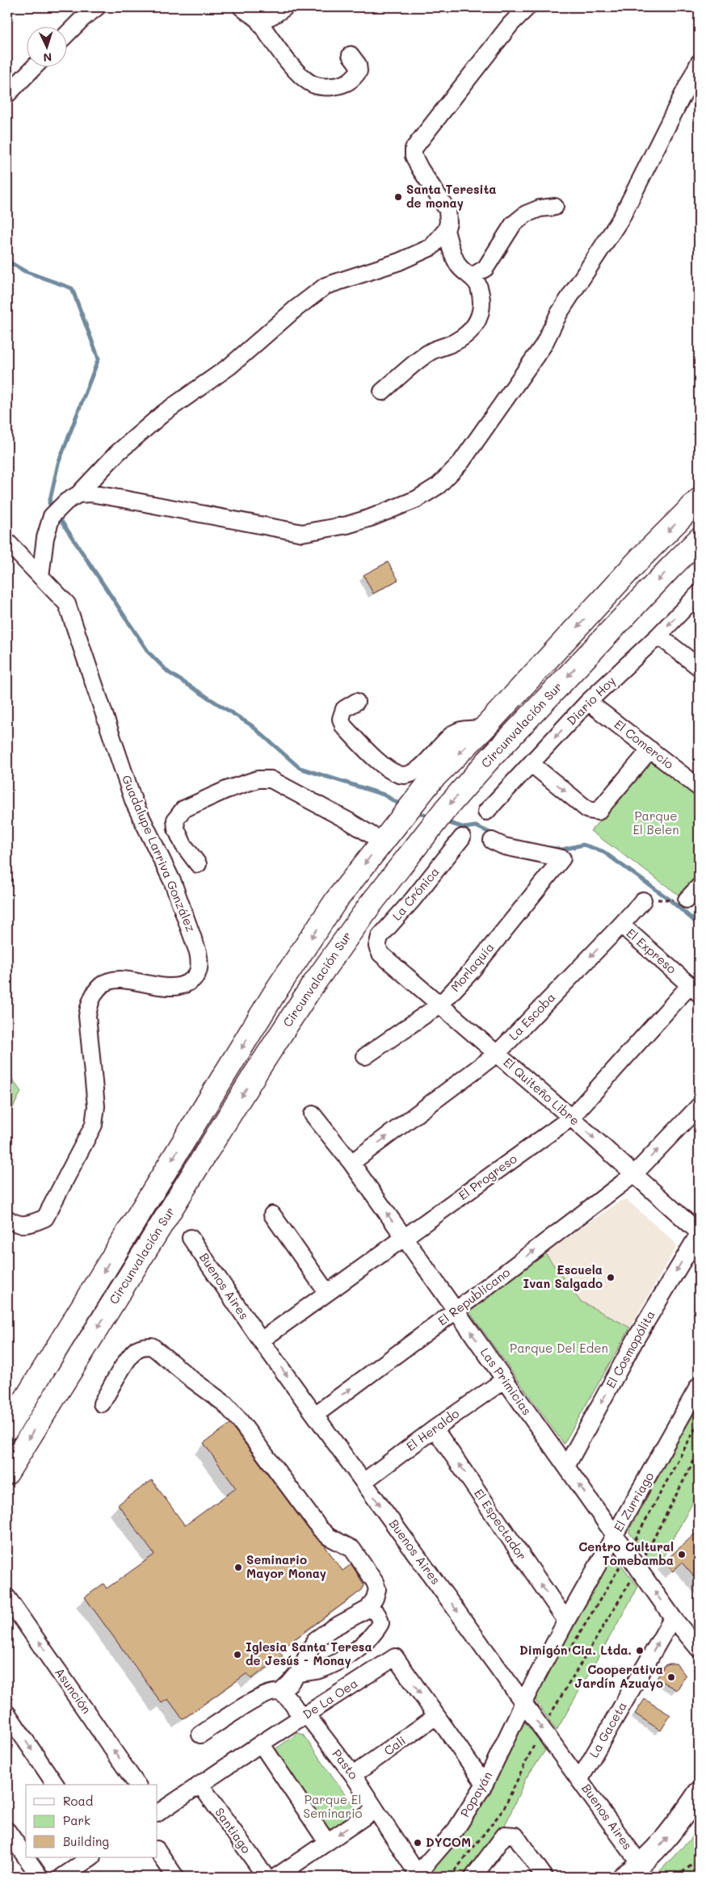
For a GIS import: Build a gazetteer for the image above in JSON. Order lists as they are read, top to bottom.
{
  "streets": {
    "highway": ["Circunvalación Sur"],
    "street": [
      "Diario Hoy",
      "El Comercio",
      "Guadalupe Larriva González",
      "La Crónica",
      "El Expreso",
      "Morlaquía",
      "La Escoba",
      "El Quiteño Libre",
      "El Progreso",
      "Buenos Aires",
      "El Republicano",
      "El Cosmopólita",
      "Las Primicias",
      "El Heraldo",
      "El Zurriago",
      "El Espectador",
      "Asunción",
      "De La Oea",
      "La Gaceta",
      "Cali",
      "Pasto",
      "Popayán",
      "Santiago"
    ]
  },
  "crossings": [
    ["Diario Hoy", "El Comercio"],
    ["La Crónica", "El Quiteño Libre"],
    ["El Expreso", "La Escoba"],
    ["El Expreso", "El Progreso"],
    ["Morlaquía", "El Quiteño Libre"],
    ["La Escoba", "El Quiteño Libre"],
    ["La Escoba", "Las Primicias"],
    ["El Quiteño Libre", "El Progreso"],
    ["El Quiteño Libre", "El Republicano"],
    ["El Quiteño Libre", "El Cosmopólita"],
    ["El Progreso", "Buenos Aires"],
    ["El Progreso", "Las Primicias"],
    ["Buenos Aires", "El Republicano"],
    ["Buenos Aires", "El Heraldo"],
    ["Buenos Aires", "El Zurriago"],
    ["Buenos Aires", "La Gaceta"],
    ["Buenos Aires", "Popayán"],
    ["El Republicano", "Las Primicias"],
    ["El Cosmopólita", "Las Primicias"],
    ["Las Primicias", "El Heraldo"],
    ["Las Primicias", "El Zurriago"],
    ["Las Primicias", "La Gaceta"],
    ["El Heraldo", "El Espectador"],
    ["El Zurriago", "El Espectador"],
    ["El Zurriago", "Popayán"],
    ["De La Oea", "Cali"],
    ["De La Oea", "Pasto"],
    ["De La Oea", "Popayán"],
    ["De La Oea", "Santiago"],
    ["Cali", "Pasto"],
    ["Pasto", "Popayán"]
  ],
  "one_way": [
    "Diario Hoy",
    "Circunvalación Sur",
    "Buenos Aires",
    "El Republicano",
    "El Cosmopólita",
    "Las Primicias",
    "El Espectador",
    "La Gaceta"
  ],
  "parks": ["Parque El Belen", "Parque Del Eden", "Parque El Seminario"],
  "places": [
    "Santa Teresita de monay",
    "Escuela Ivan Salgado",
    "Centro Cultural Tomebamba",
    "Seminario Mayor Monay",
    "Dimigón Cia. Ltda.",
    "Iglesia Santa Teresa de Jesús - Monay",
    "Cooperativa Jardín Azuayo",
    "DYCOM"
  ],
  "legend": ["Road", "Park", "Building"],
  "north": "bottom"
}
